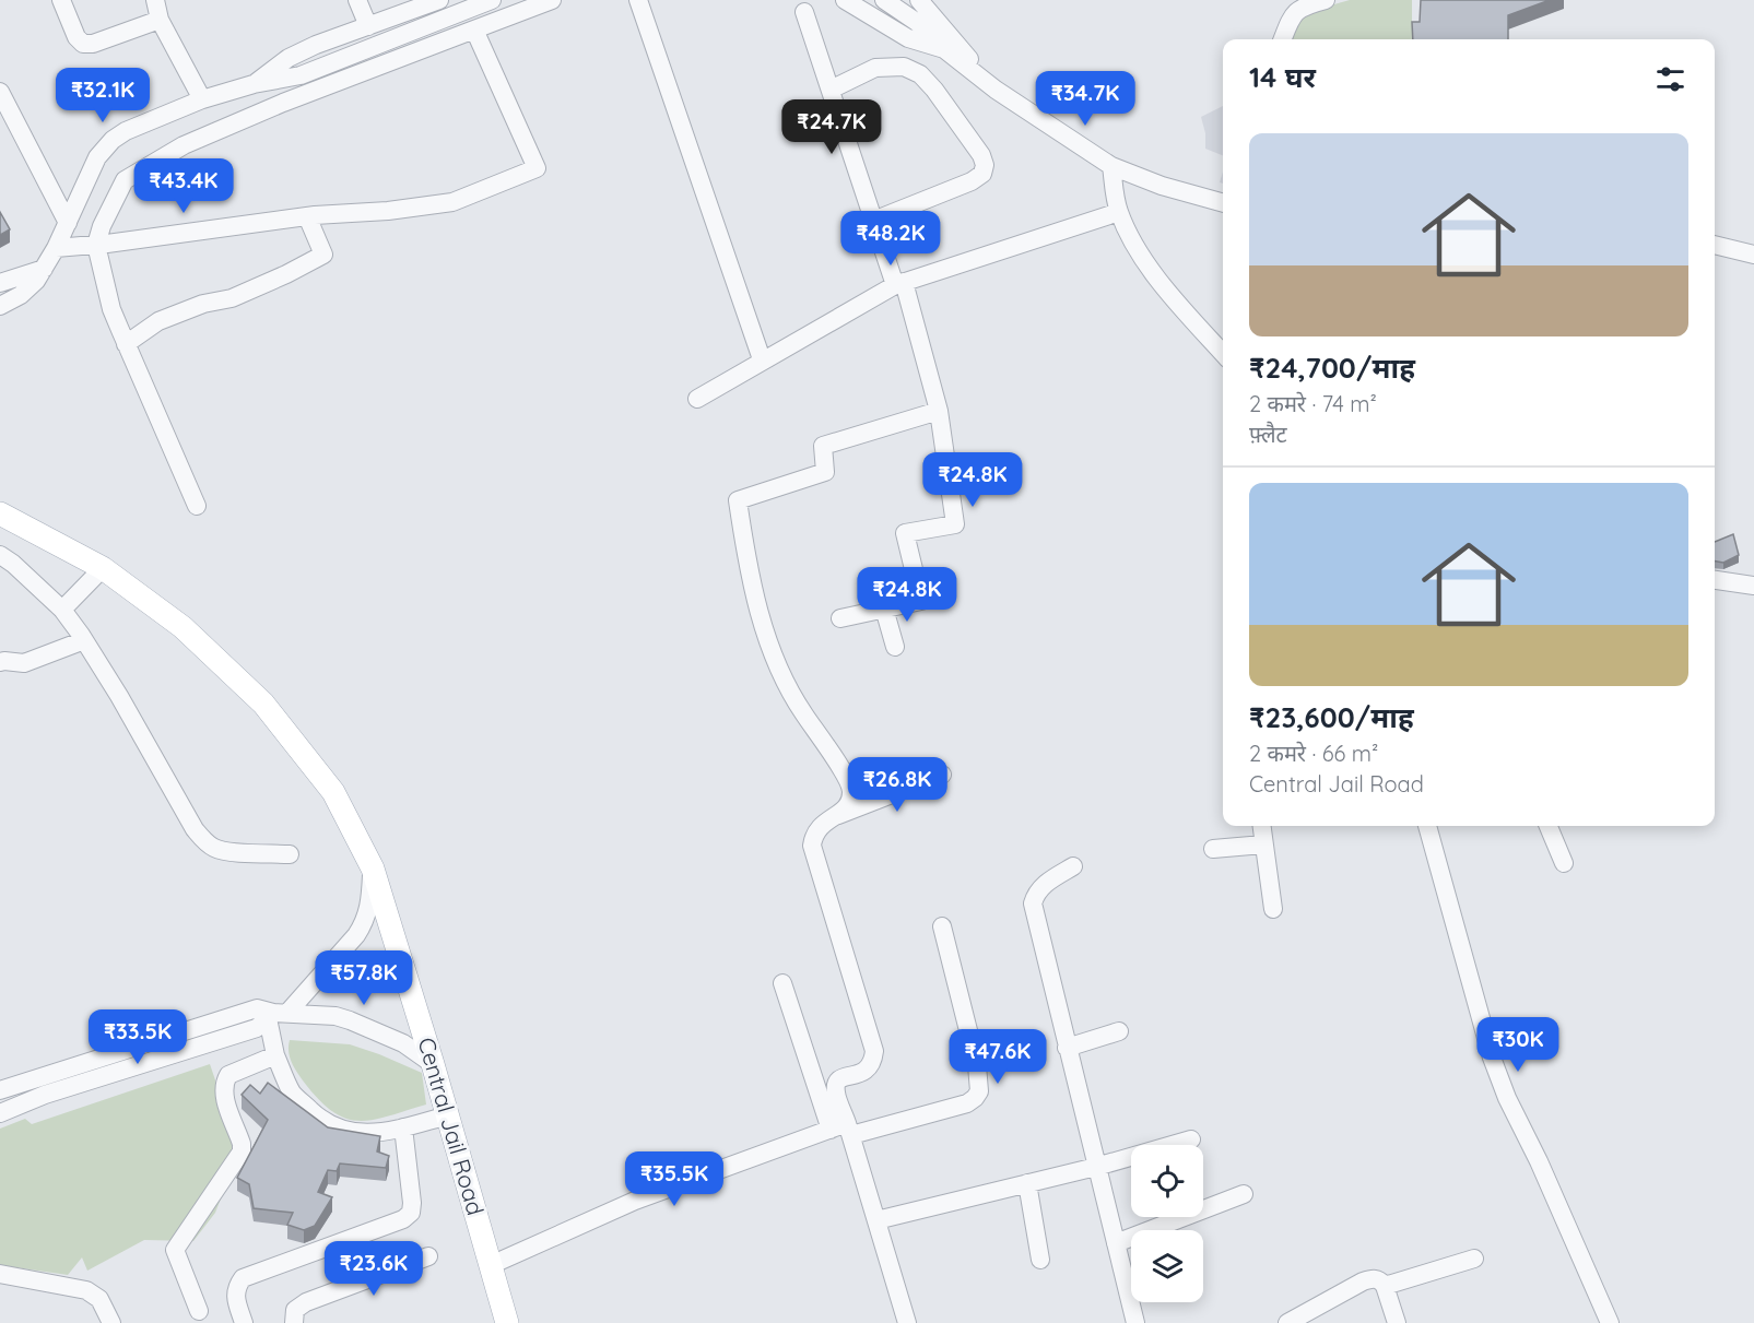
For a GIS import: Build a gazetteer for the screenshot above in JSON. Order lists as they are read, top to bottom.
{
  "streets": {
    "main road": ["Central Jail Road"]
  },
  "page": {
    "heading": "14 घर",
    "price": [
      "₹32.1K",
      "₹34.7K",
      "₹24.7K",
      "₹43.4K",
      "₹48.2K",
      "₹24.8K",
      "₹24.8K",
      "₹26.8K",
      "₹57.8K",
      "₹33.5K",
      "₹30K",
      "₹47.6K",
      "₹35.5K",
      "₹23.6K"
    ],
    "list": [
      {
        "name": "₹24,700/माह",
        "note": "2 कमरे · 74 m² · फ़्लैट"
      },
      {
        "name": "₹23,600/माह",
        "note": "2 कमरे · 66 m² · Central Jail Road"
      }
    ]
  }
}
